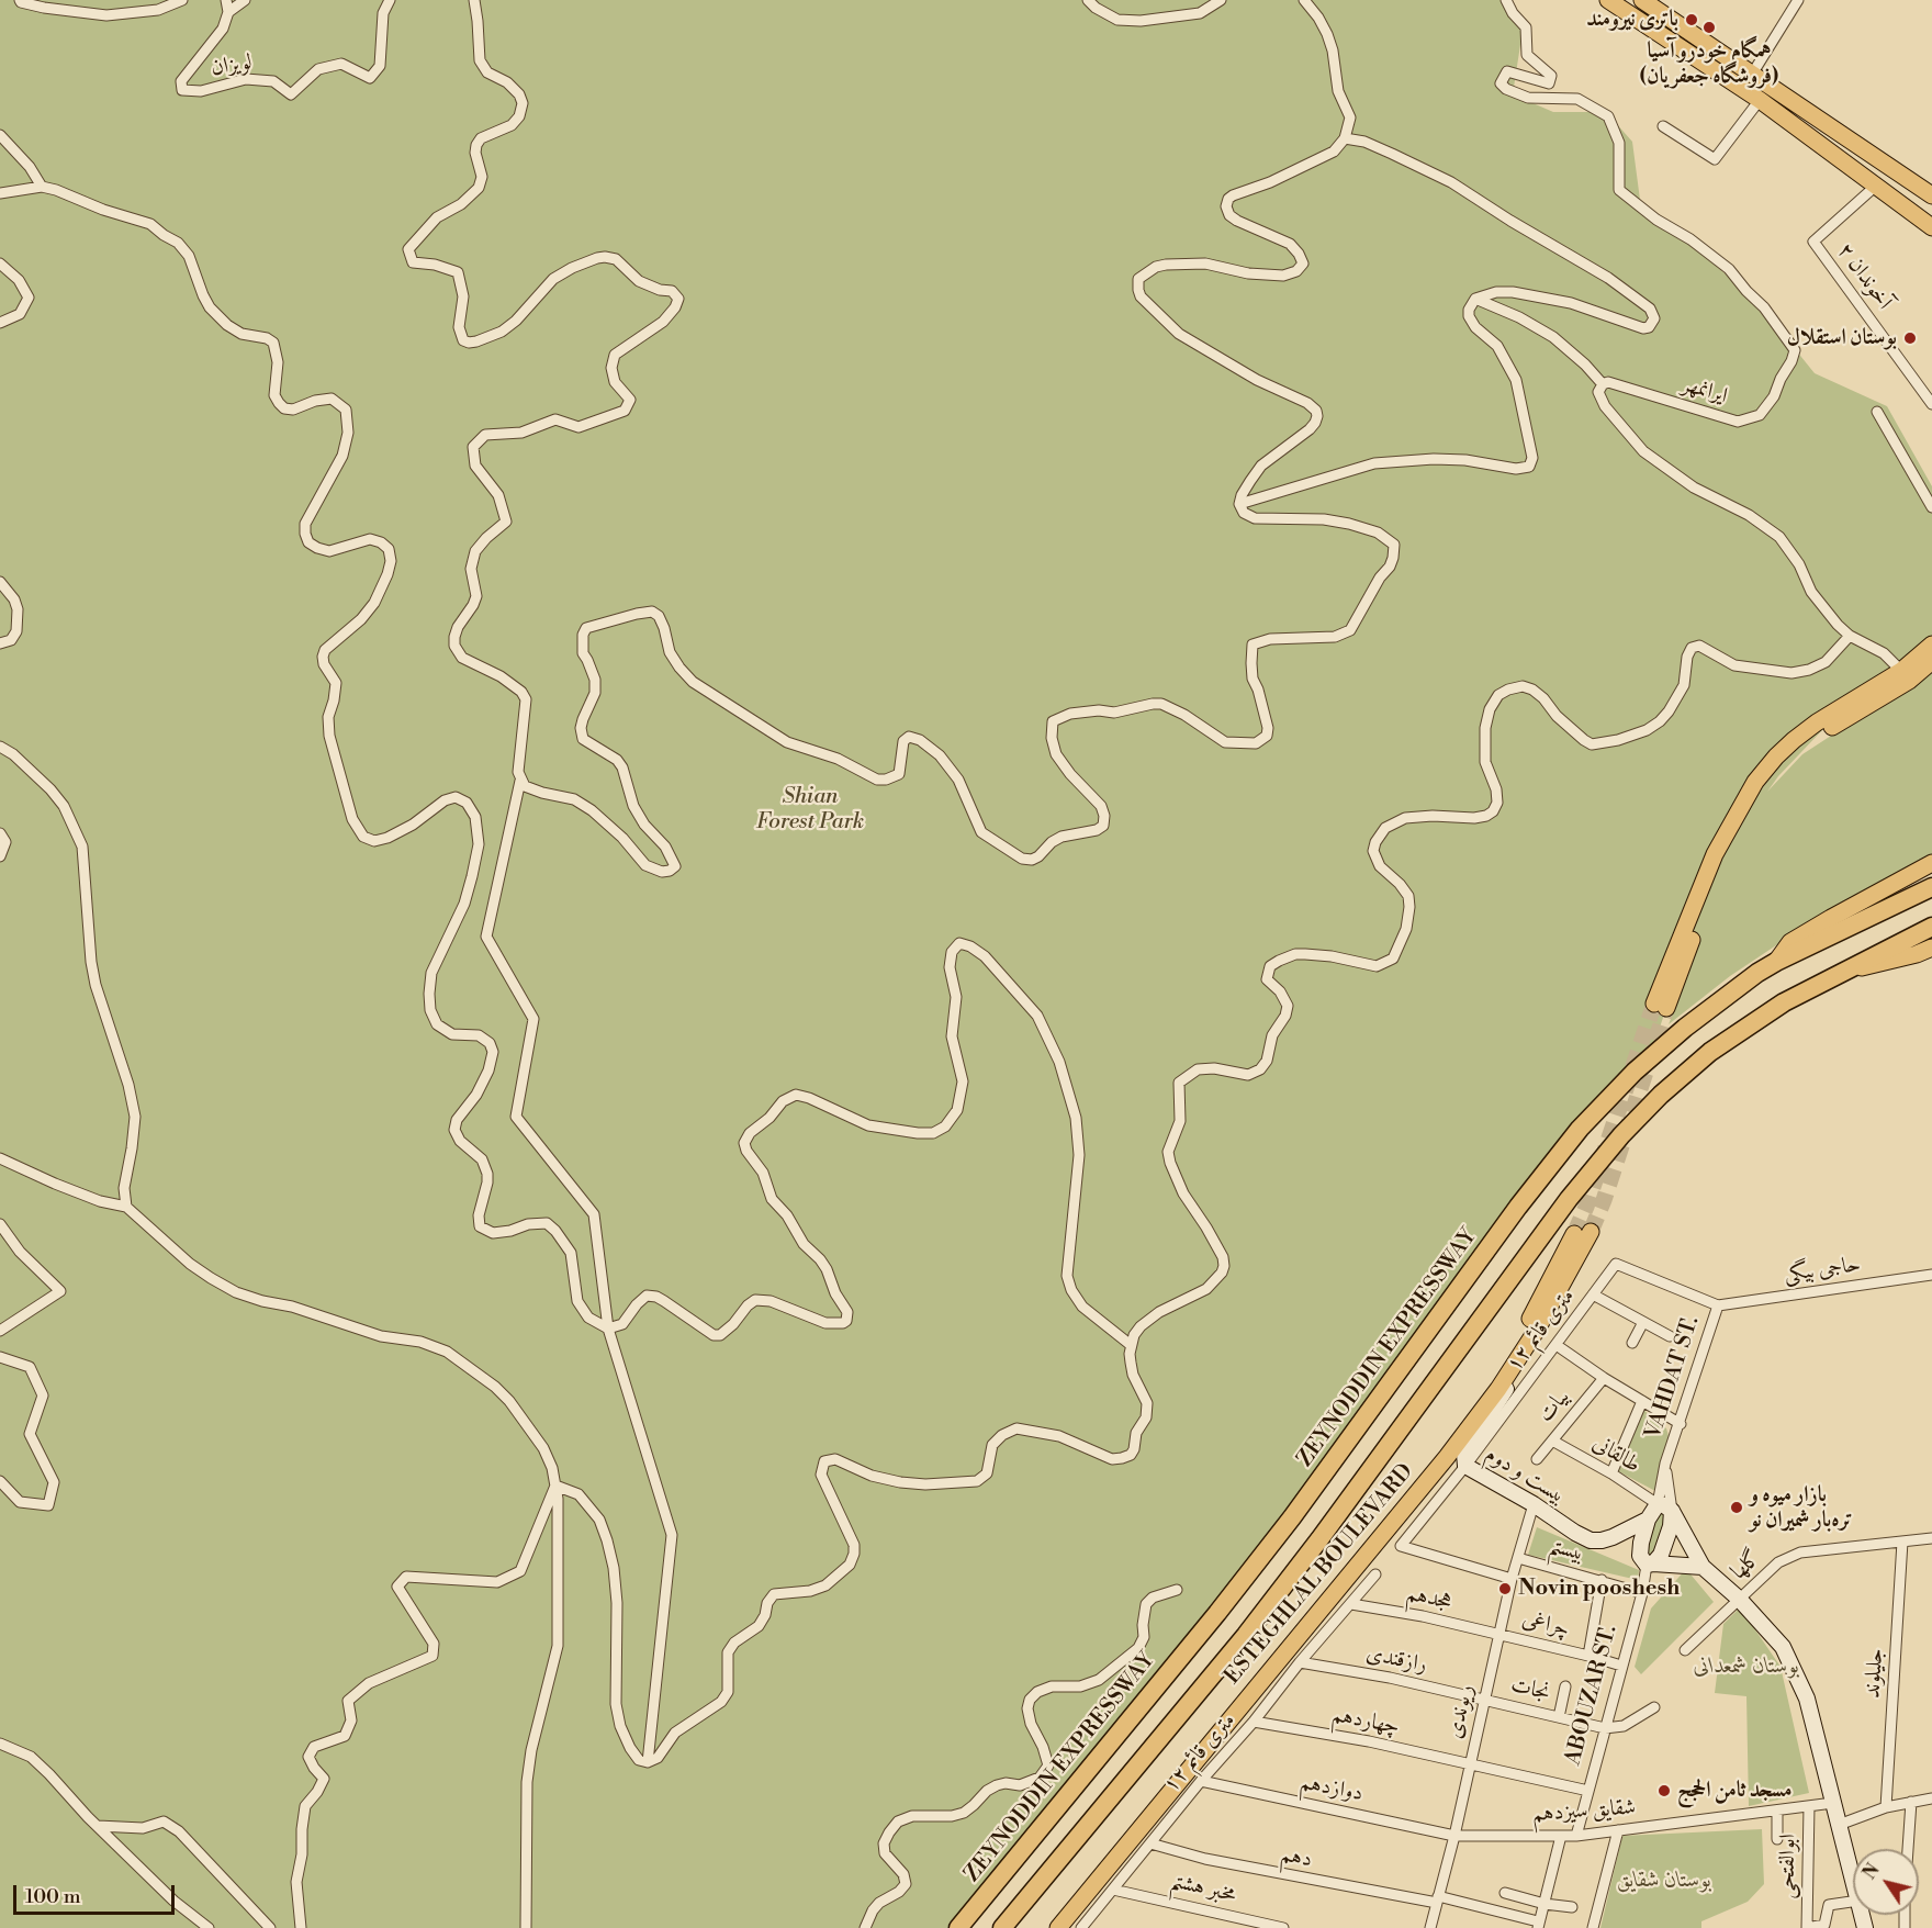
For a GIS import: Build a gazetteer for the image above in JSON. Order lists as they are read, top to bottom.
{
  "streets": {
    "highway": ["ZEYNODDIN EXPRESSWAY"],
    "main road": ["بیست و دوم", "ESTEGHLAL BOULEVARD", "ABOUZAR ST."],
    "street": [
      "لویزان",
      "آخوندان ۲",
      "ایرانمهر",
      "حاجی بیگی",
      "۱۲ متری قائم",
      "VAHDAT ST.",
      "بیات",
      "طالقانی",
      "بیستم",
      "گلها",
      "هجدهم",
      "چراغی",
      "رازقندی",
      "جلیلوند",
      "نجات",
      "ریوندی",
      "چهاردهم",
      "دوازدهم",
      "شقایق سیزدهم",
      "دهم",
      "ابوالفتحی",
      "مخبر هشتم"
    ]
  },
  "crossings": [
    ["حاجی بیگی", "۱۲ متری قائم"],
    ["حاجی بیگی", "VAHDAT ST."],
    ["۱۲ متری قائم", "VAHDAT ST."],
    ["۱۲ متری قائم", "بیست و دوم"],
    ["۱۲ متری قائم", "هجدهم"],
    ["۱۲ متری قائم", "رازقندی"],
    ["۱۲ متری قائم", "ریوندی"],
    ["۱۲ متری قائم", "چهاردهم"],
    ["۱۲ متری قائم", "دوازدهم"],
    ["۱۲ متری قائم", "دهم"],
    ["۱۲ متری قائم", "مخبر هشتم"],
    ["VAHDAT ST.", "طالقانی"],
    ["VAHDAT ST.", "ABOUZAR ST."],
    ["بیات", "طالقانی"],
    ["طالقانی", "ABOUZAR ST."],
    ["بیست و دوم", "ESTEGHLAL BOULEVARD"],
    ["بیست و دوم", "ABOUZAR ST."],
    ["بیست و دوم", "ریوندی"],
    ["بیستم", "ABOUZAR ST."],
    ["بیستم", "ریوندی"],
    ["گلها", "جلیلوند"],
    ["هجدهم", "چراغی"],
    ["هجدهم", "ریوندی"],
    ["چراغی", "ABOUZAR ST."],
    ["چراغی", "ریوندی"],
    ["رازقندی", "نجات"],
    ["رازقندی", "ریوندی"],
    ["نجات", "ABOUZAR ST."],
    ["نجات", "ریوندی"],
    ["ABOUZAR ST.", "چهاردهم"],
    ["ABOUZAR ST.", "شقایق سیزدهم"],
    ["ریوندی", "چهاردهم"],
    ["ریوندی", "دوازدهم"],
    ["ریوندی", "شقایق سیزدهم"],
    ["ریوندی", "دهم"],
    ["دوازدهم", "شقایق سیزدهم"],
    ["شقایق سیزدهم", "ابوالفتحی"]
  ],
  "parks": ["Shian Forest Park", "بوستان شمعدانی", "بوستان شقایق"],
  "places": [
    "باتری نیرومند",
    "همگام خودرو آسیا (فروشگاه جعفریان)",
    "بوستان استقلال",
    "بازار میوه و تره‌بار شمیران نو",
    "Novin pooshesh",
    "مسجد ثامن الحجج"
  ],
  "scale_bar": "100 m",
  "north": "top left"
}
